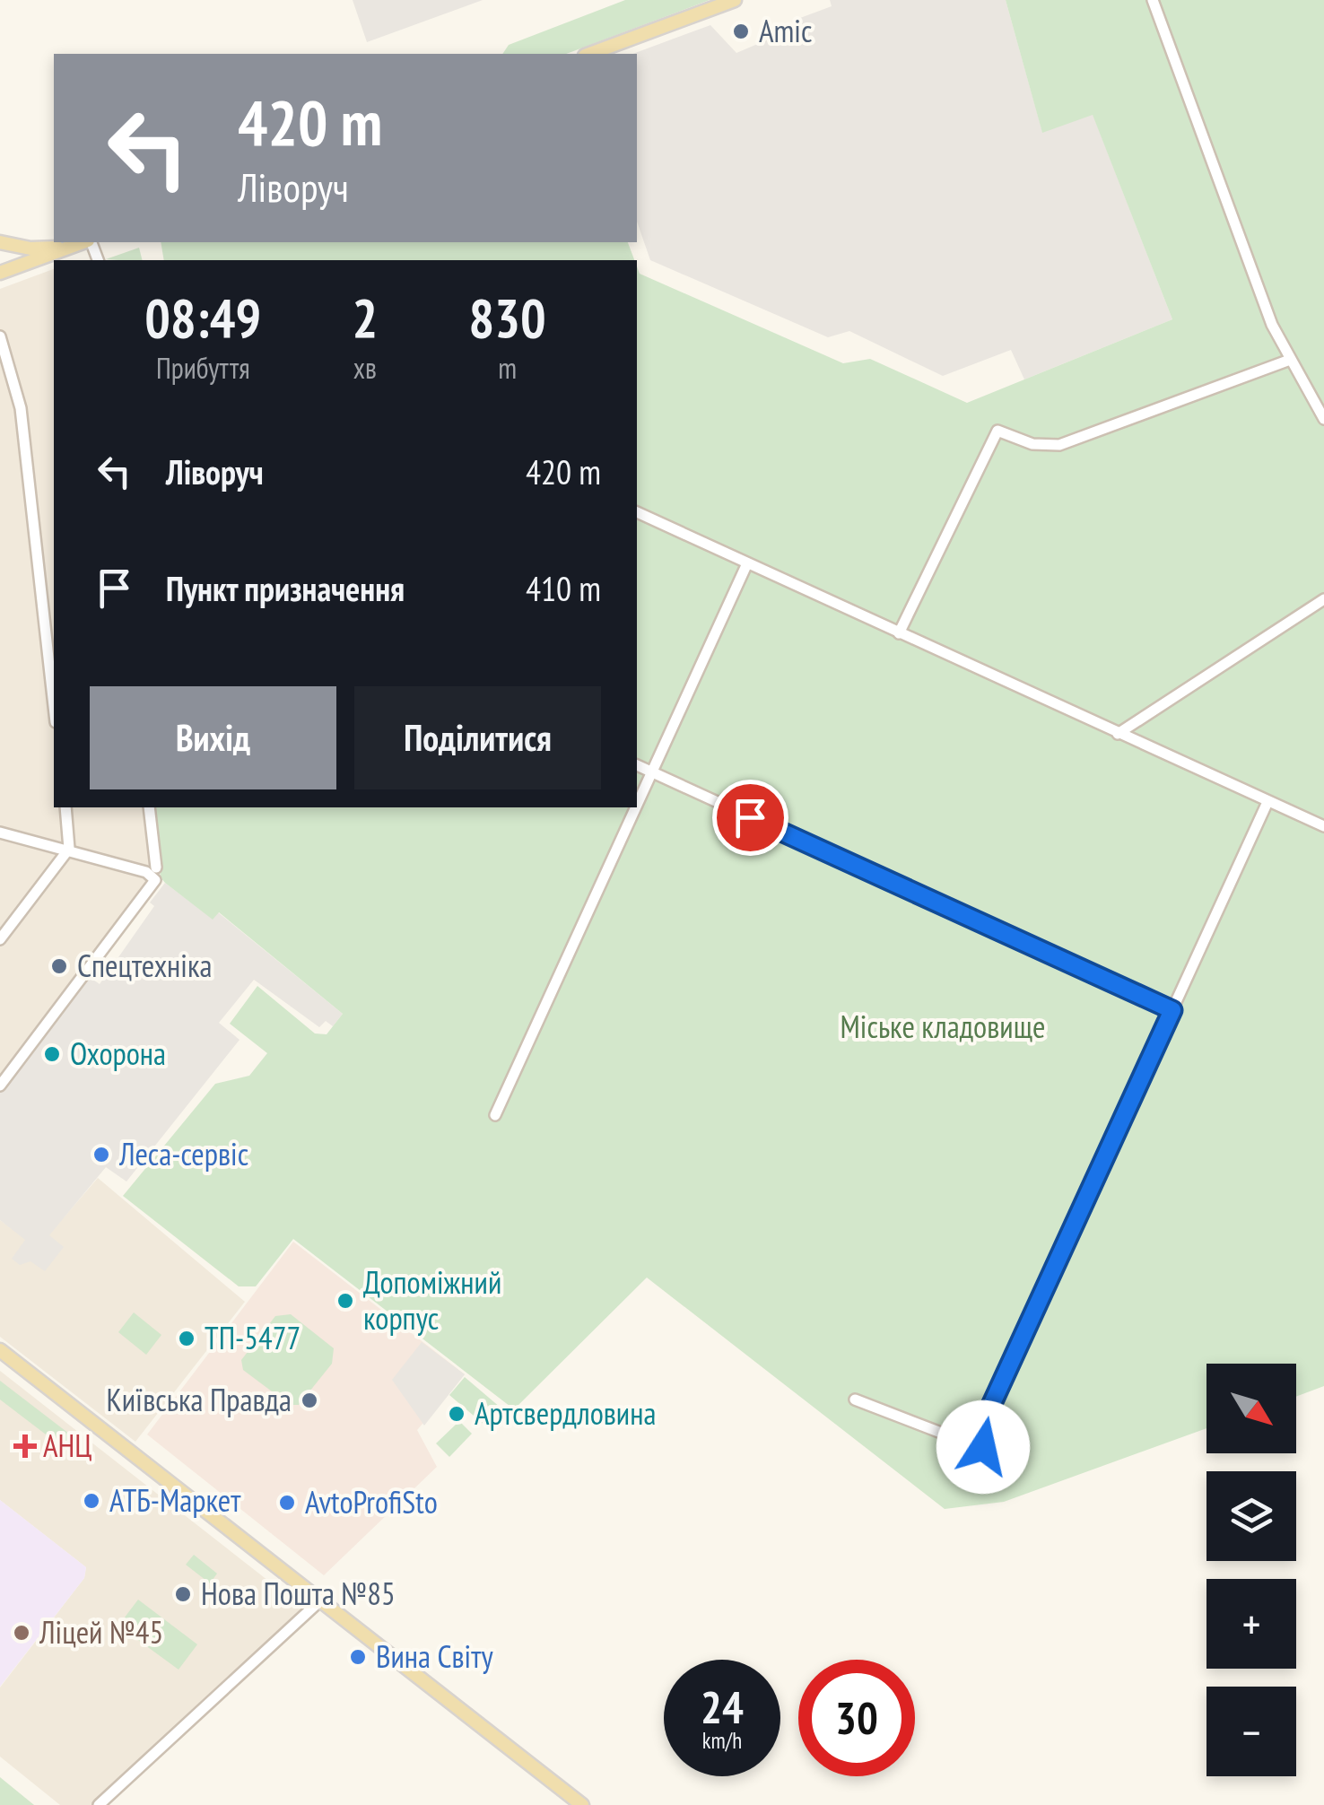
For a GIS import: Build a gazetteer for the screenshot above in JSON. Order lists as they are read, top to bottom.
{
  "parks": ["Міське кладовище"],
  "places": {
    "other": [
      "Amic",
      "Спецтехніка",
      "Охорона",
      "Леса-сервіс",
      "Допоміжний корпус",
      "ТП-5477",
      "Київська Правда",
      "Артсвердловина",
      "АТБ-Маркет",
      "AvtoProfiSto",
      "Нова Пошта №85",
      "Ліцей №45",
      "Вина Світу"
    ],
    "health": ["АНЦ"]
  },
  "north": "bottom right",
  "page": {
    "turn": ["420 m", "Ліворуч"],
    "eta": [
      "08:49",
      "Прибуття",
      "2",
      "хв",
      "830",
      "m"
    ],
    "list": [
      {
        "name": "Ліворуч",
        "value": "420 m"
      },
      {
        "name": "Пункт призначення",
        "value": "410 m"
      }
    ],
    "buttons": ["Вихід", "Поділитися"],
    "map_buttons": ["+", "−"],
    "speed": "24 km/h",
    "limit": "30"
  }
}
